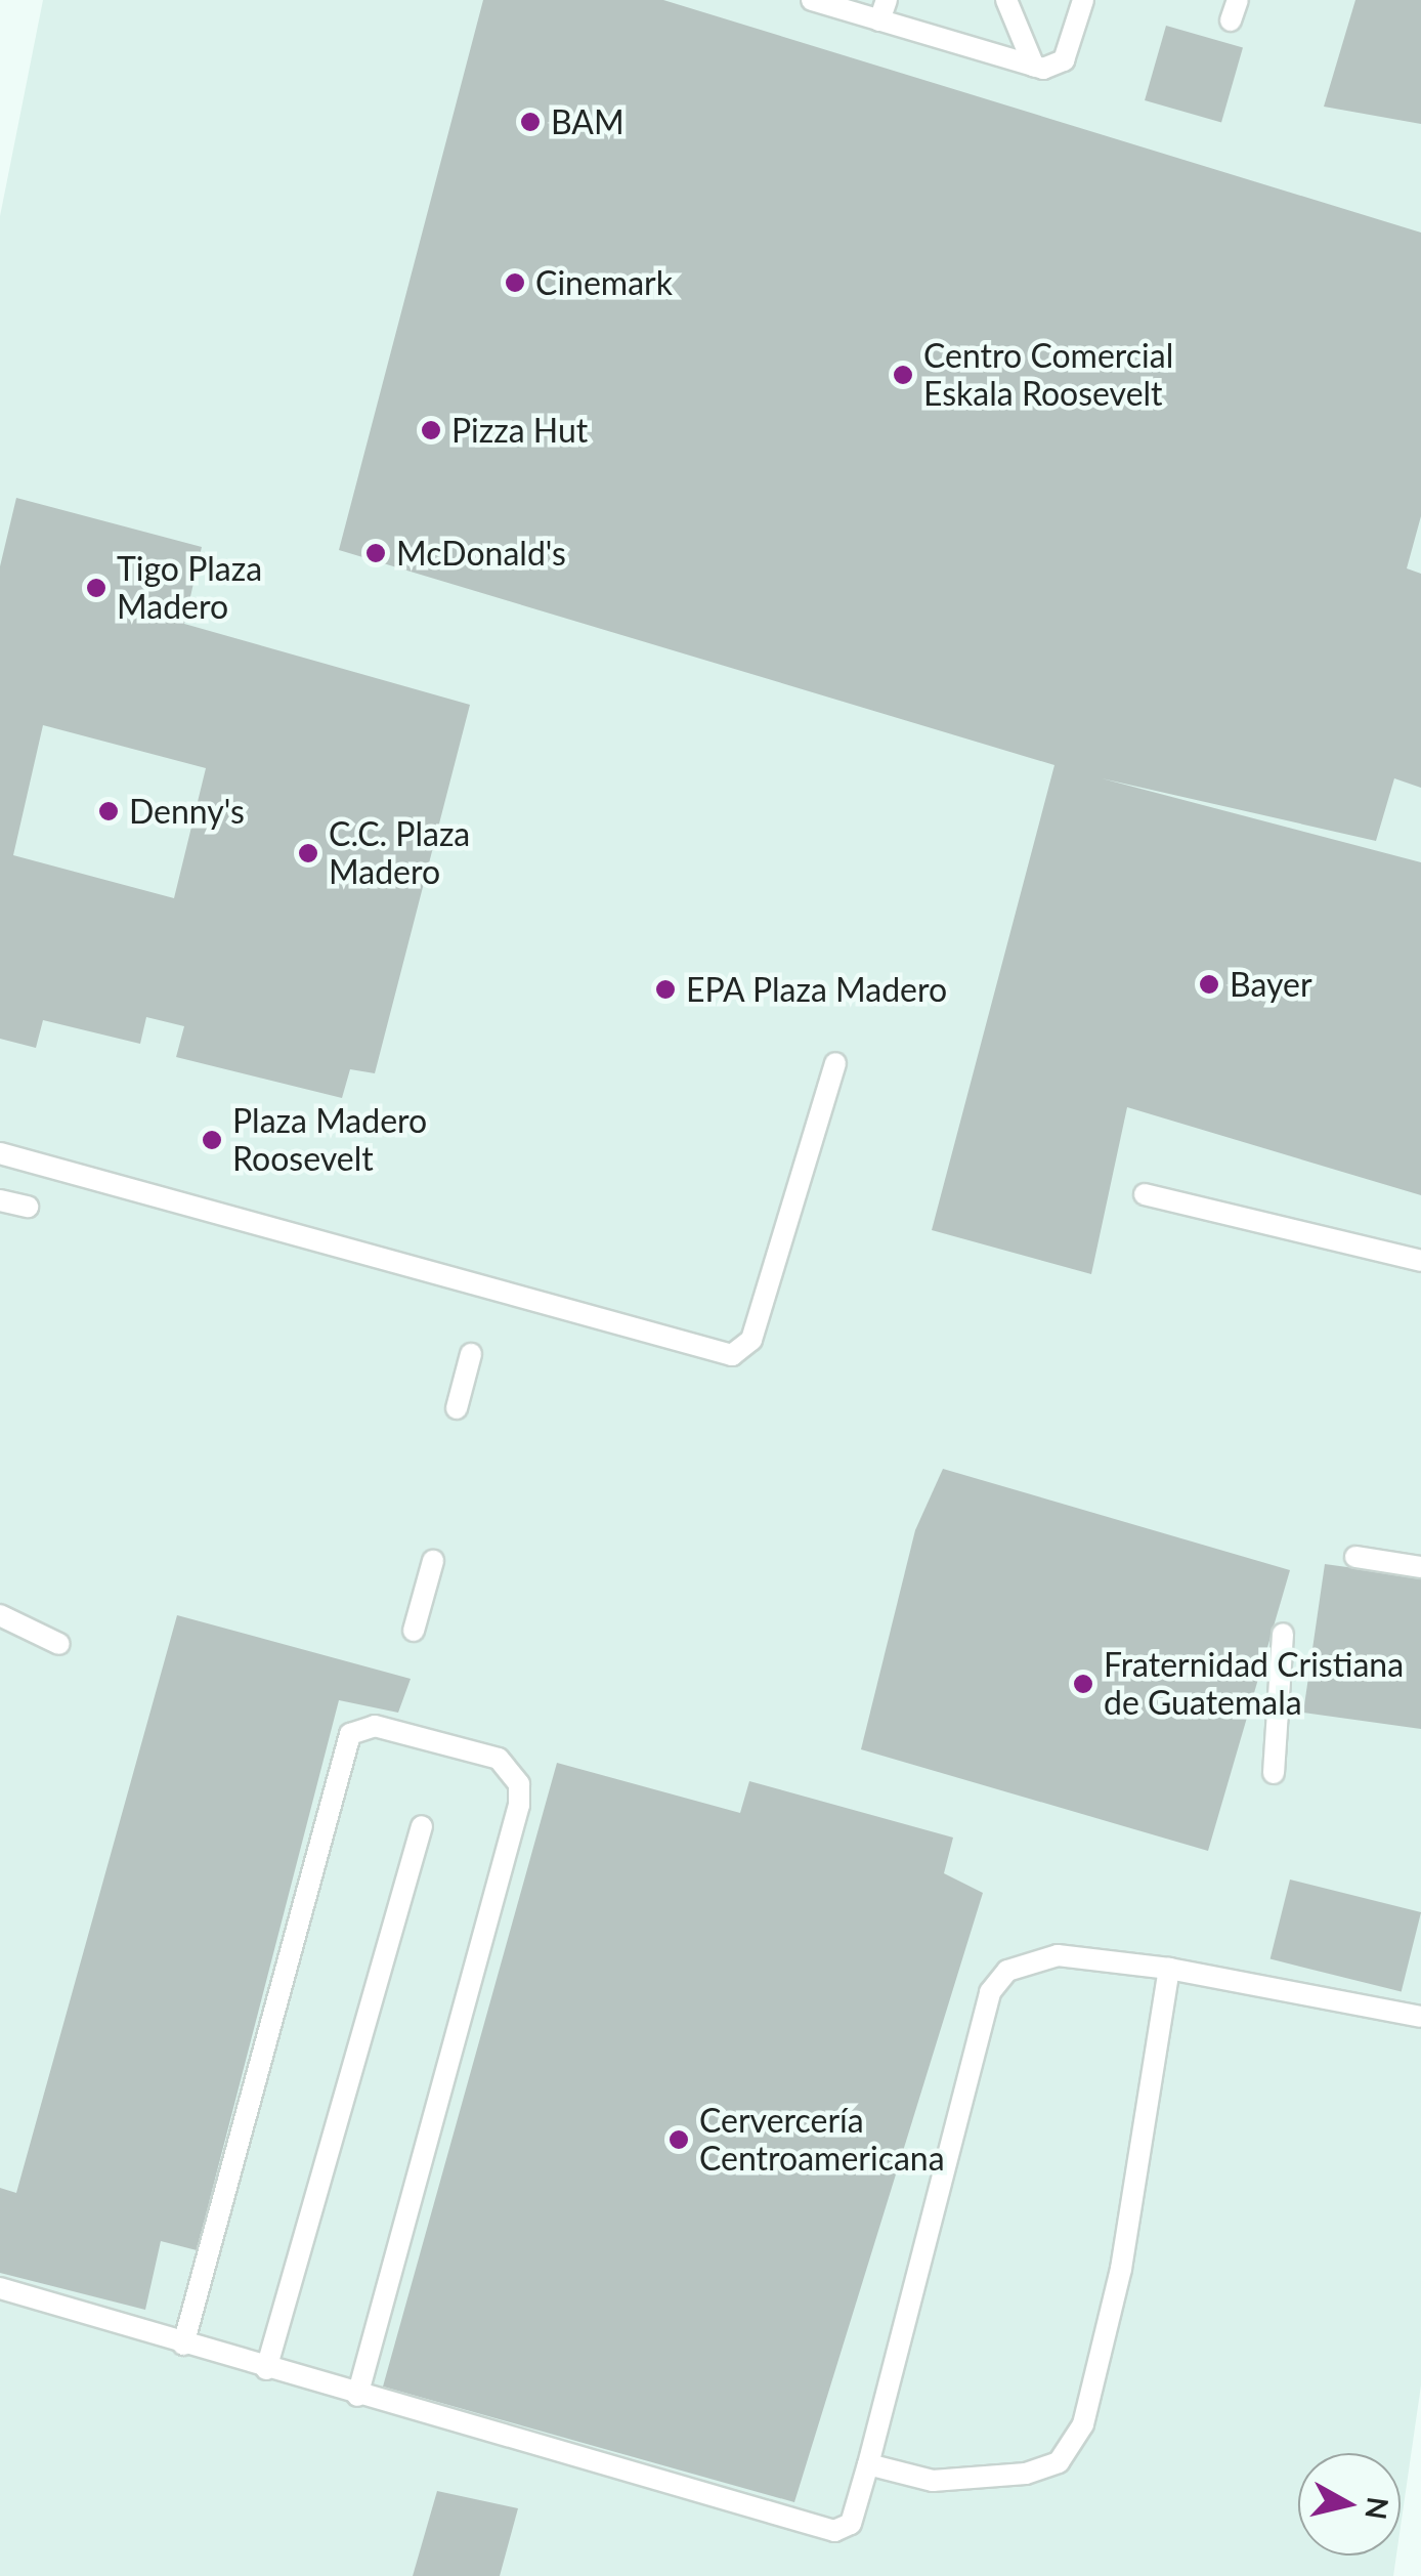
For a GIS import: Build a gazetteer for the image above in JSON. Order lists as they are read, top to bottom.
{
  "places": [
    "BAM",
    "Cinemark",
    "Centro Comercial Eskala Roosevelt",
    "Pizza Hut",
    "McDonald's",
    "Tigo Plaza Madero",
    "Denny's",
    "C.C. Plaza Madero",
    "Bayer",
    "EPA Plaza Madero",
    "Plaza Madero Roosevelt",
    "Fraternidad Cristiana de Guatemala",
    "Cervercería Centroamericana"
  ],
  "north": "right"
}
